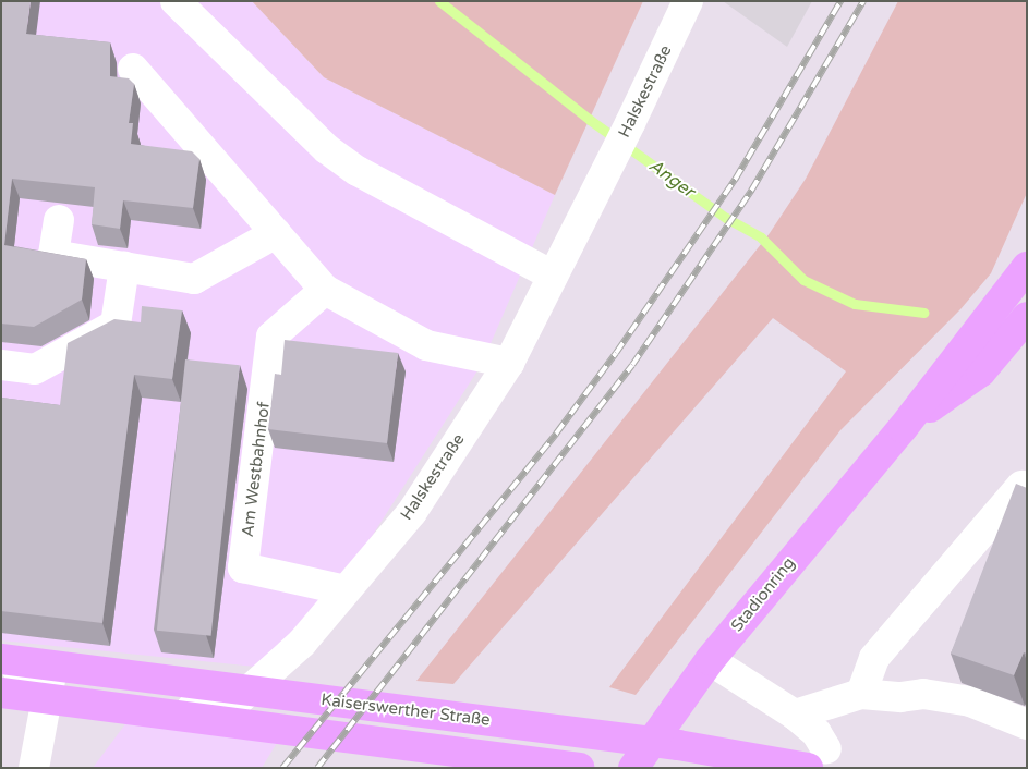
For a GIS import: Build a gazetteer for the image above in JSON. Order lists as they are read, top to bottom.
{
  "streets": {
    "main road": ["Stadionring", "Kaiserswerther Straße"],
    "street": ["Halskestraße", "Am Westbahnhof"]
  },
  "crossings": [
    ["Halskestraße", "Am Westbahnhof"]
  ],
  "water": ["Anger"]
}
